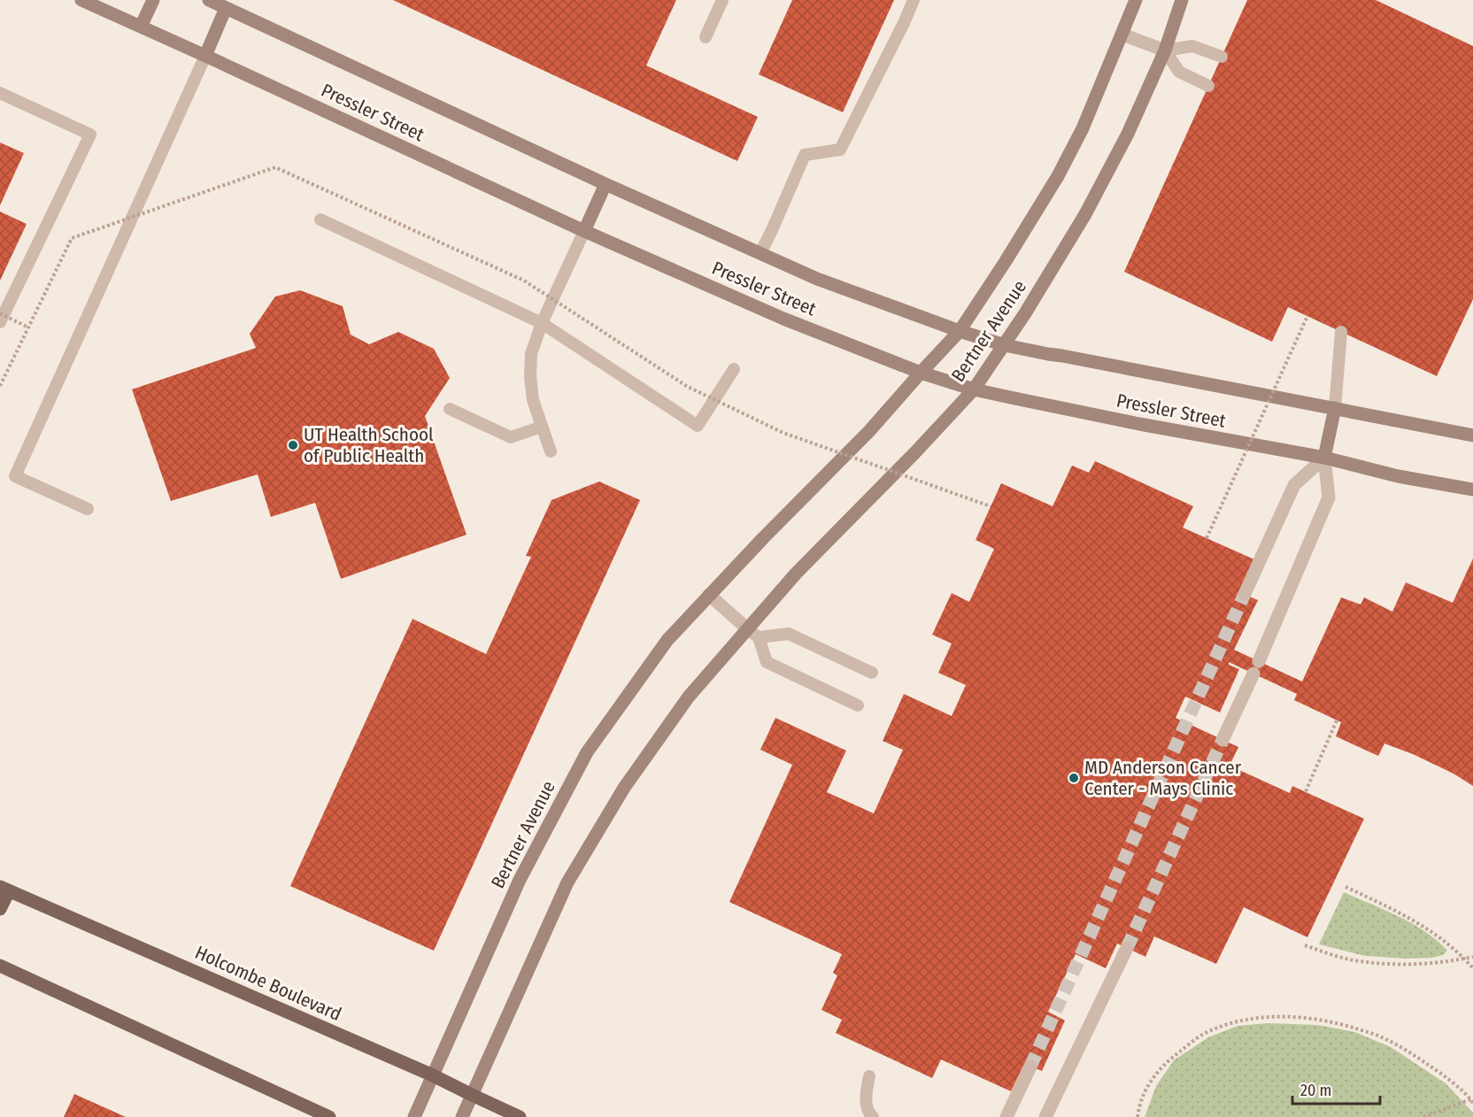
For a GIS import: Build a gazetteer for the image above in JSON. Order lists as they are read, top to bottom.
{
  "streets": {
    "main road": ["Holcombe Boulevard"],
    "street": ["Pressler Street", "Bertner Avenue"]
  },
  "crossings": [
    ["Pressler Street", "Bertner Avenue"],
    ["Bertner Avenue", "Holcombe Boulevard"]
  ],
  "places": ["UT Health School of Public Health", "MD Anderson Cancer Center - Mays Clinic"],
  "scale_bar": "20 m"
}
